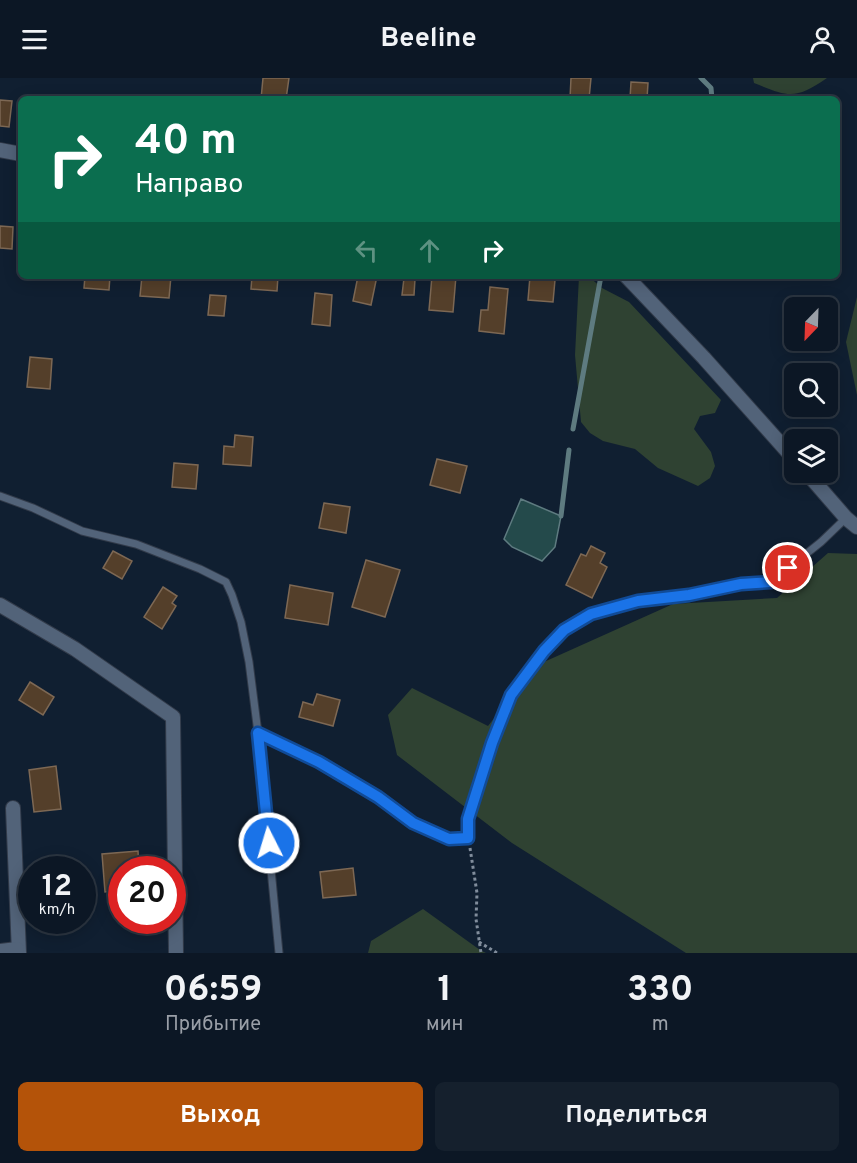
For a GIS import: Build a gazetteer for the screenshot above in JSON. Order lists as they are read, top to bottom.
{
  "north": "bottom left",
  "page": {
    "header": "Beeline",
    "turn": ["40 m", "Направо"],
    "speed": "12 km/h",
    "limit": "20",
    "eta": [
      "06:59",
      "Прибытие",
      "1",
      "мин",
      "330",
      "m"
    ],
    "buttons": ["Выход", "Поделиться"]
  }
}
